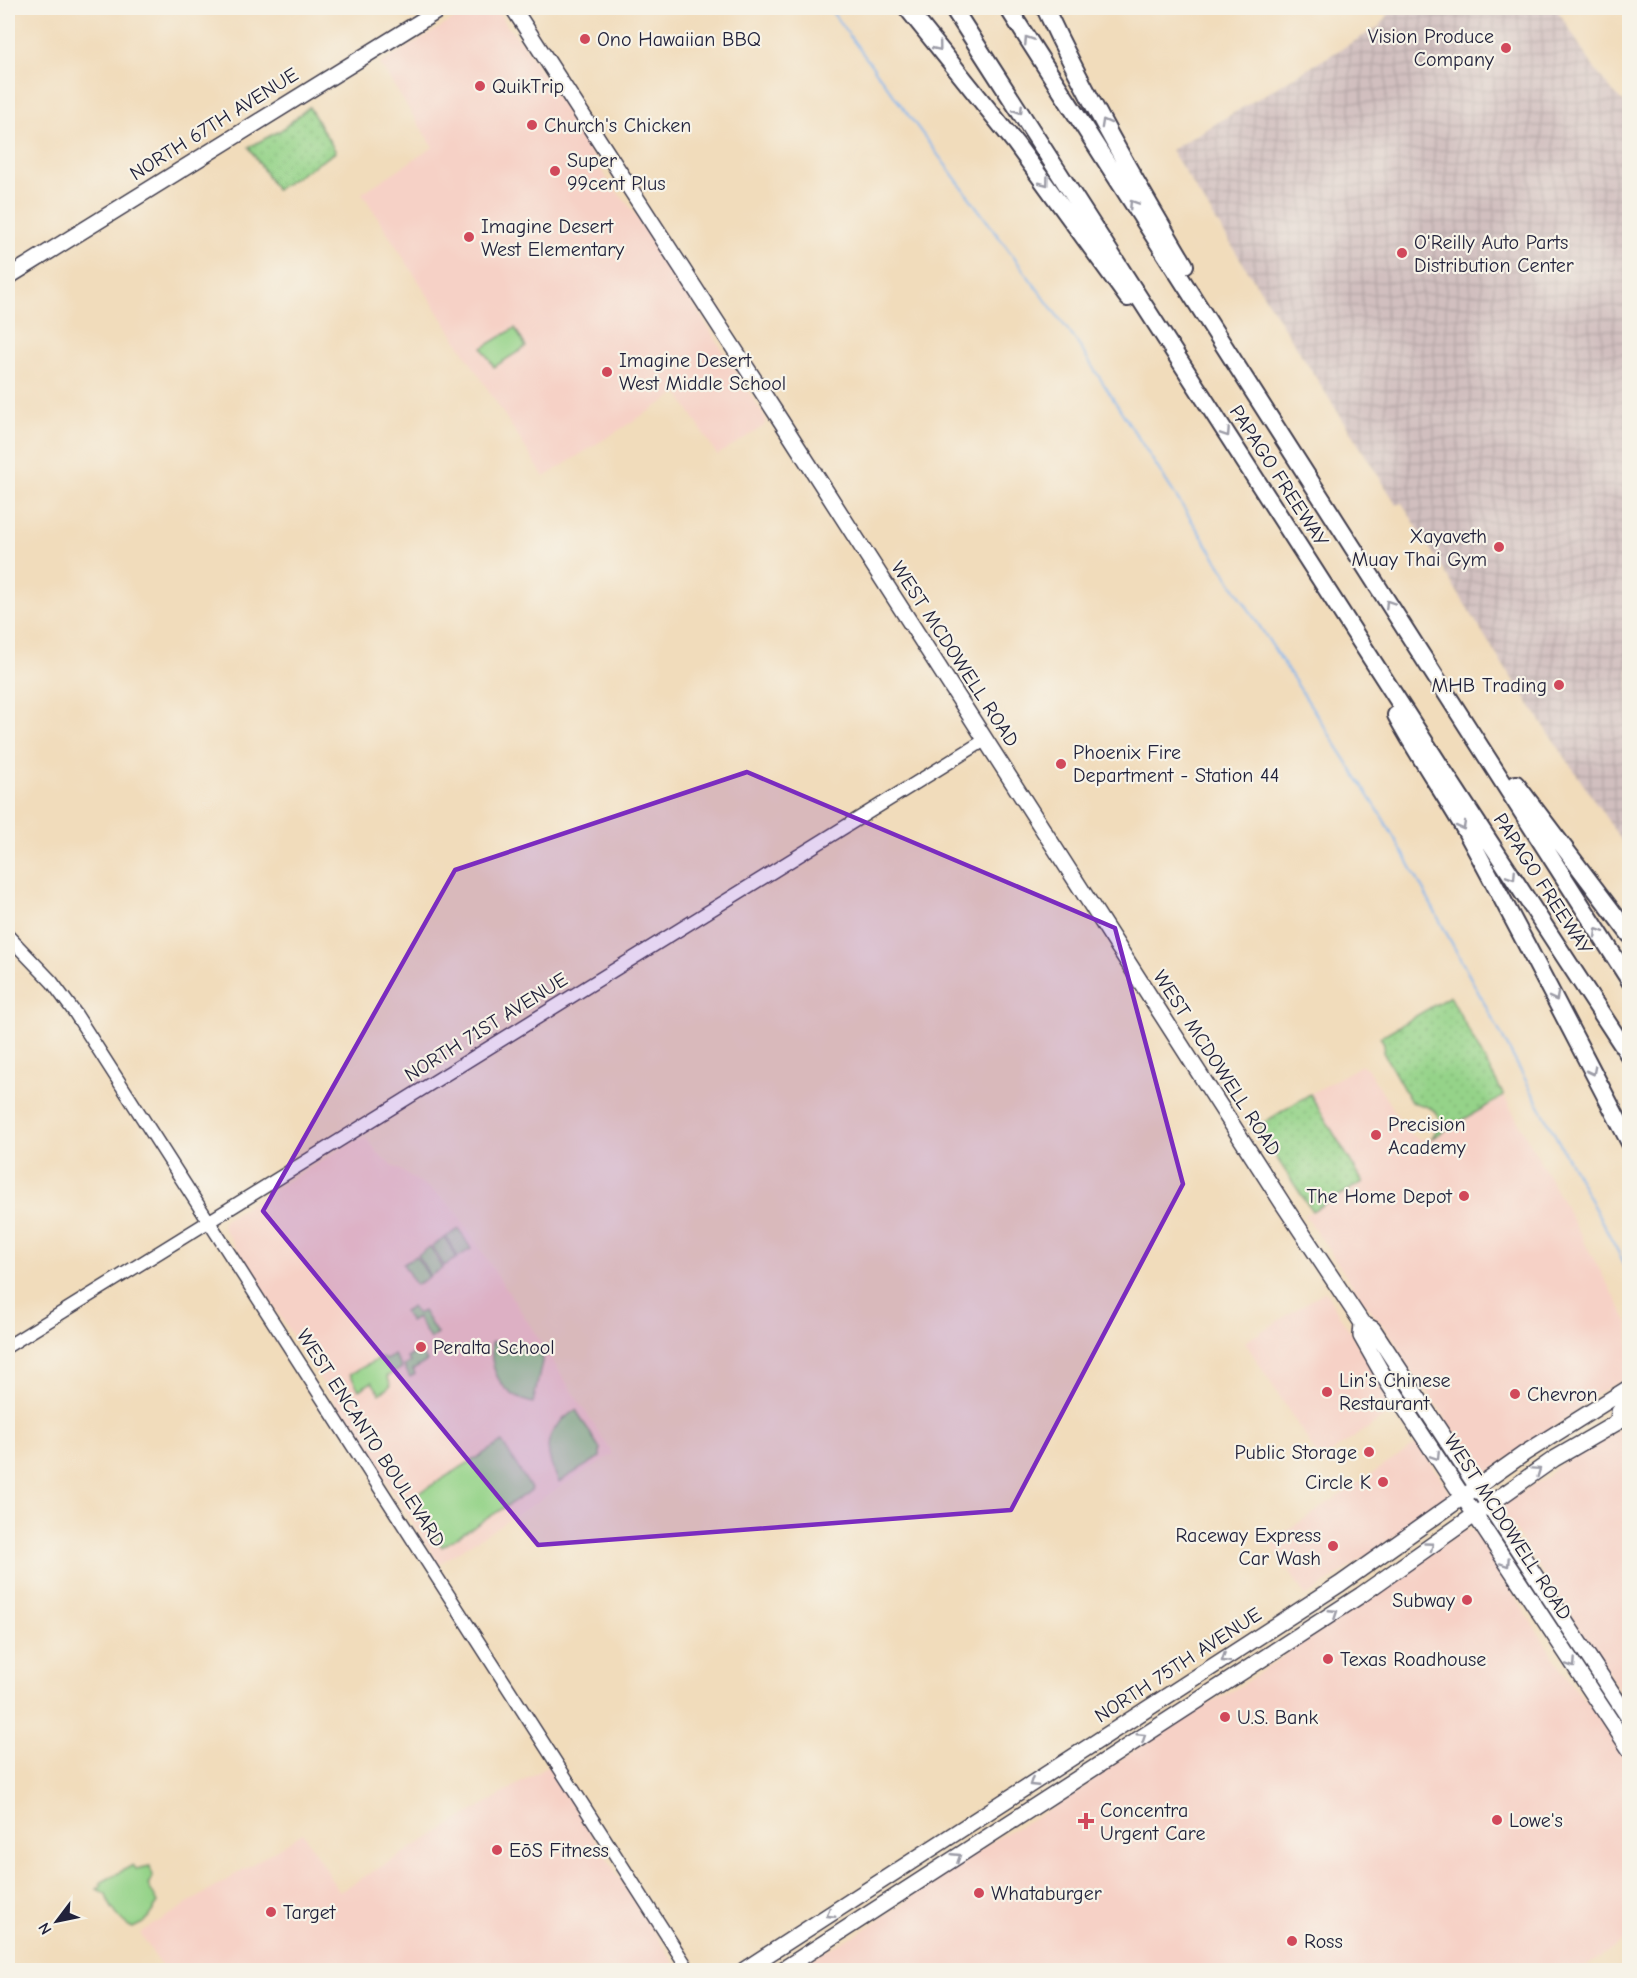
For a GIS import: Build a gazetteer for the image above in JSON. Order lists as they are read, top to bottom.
{
  "streets": {
    "highway": ["PAPAGO FREEWAY"],
    "main road": ["NORTH 67TH AVENUE", "WEST MCDOWELL ROAD", "NORTH 75TH AVENUE"],
    "street": ["NORTH 71ST AVENUE", "WEST ENCANTO BOULEVARD"]
  },
  "crossings": [
    ["WEST MCDOWELL ROAD", "NORTH 71ST AVENUE"],
    ["WEST MCDOWELL ROAD", "NORTH 75TH AVENUE"],
    ["NORTH 71ST AVENUE", "WEST ENCANTO BOULEVARD"]
  ],
  "places": {
    "other": [
      "Ono Hawaiian BBQ",
      "Vision Produce Company",
      "QuikTrip",
      "Church's Chicken",
      "Super 99cent Plus",
      "Imagine Desert West Elementary",
      "O'Reilly Auto Parts Distribution Center",
      "Imagine Desert West Middle School",
      "Xayaveth Muay Thai Gym",
      "MHB Trading",
      "Phoenix Fire Department - Station 44",
      "Precision Academy",
      "The Home Depot",
      "Peralta School",
      "Lin's Chinese Restaurant",
      "Chevron",
      "Public Storage",
      "Circle K",
      "Raceway Express Car Wash",
      "Subway",
      "Texas Roadhouse",
      "U.S. Bank",
      "Lowe's",
      "EōS Fitness",
      "Whataburger",
      "Target",
      "Ross"
    ],
    "health": ["Concentra Urgent Care"]
  },
  "north": "bottom left"
}
